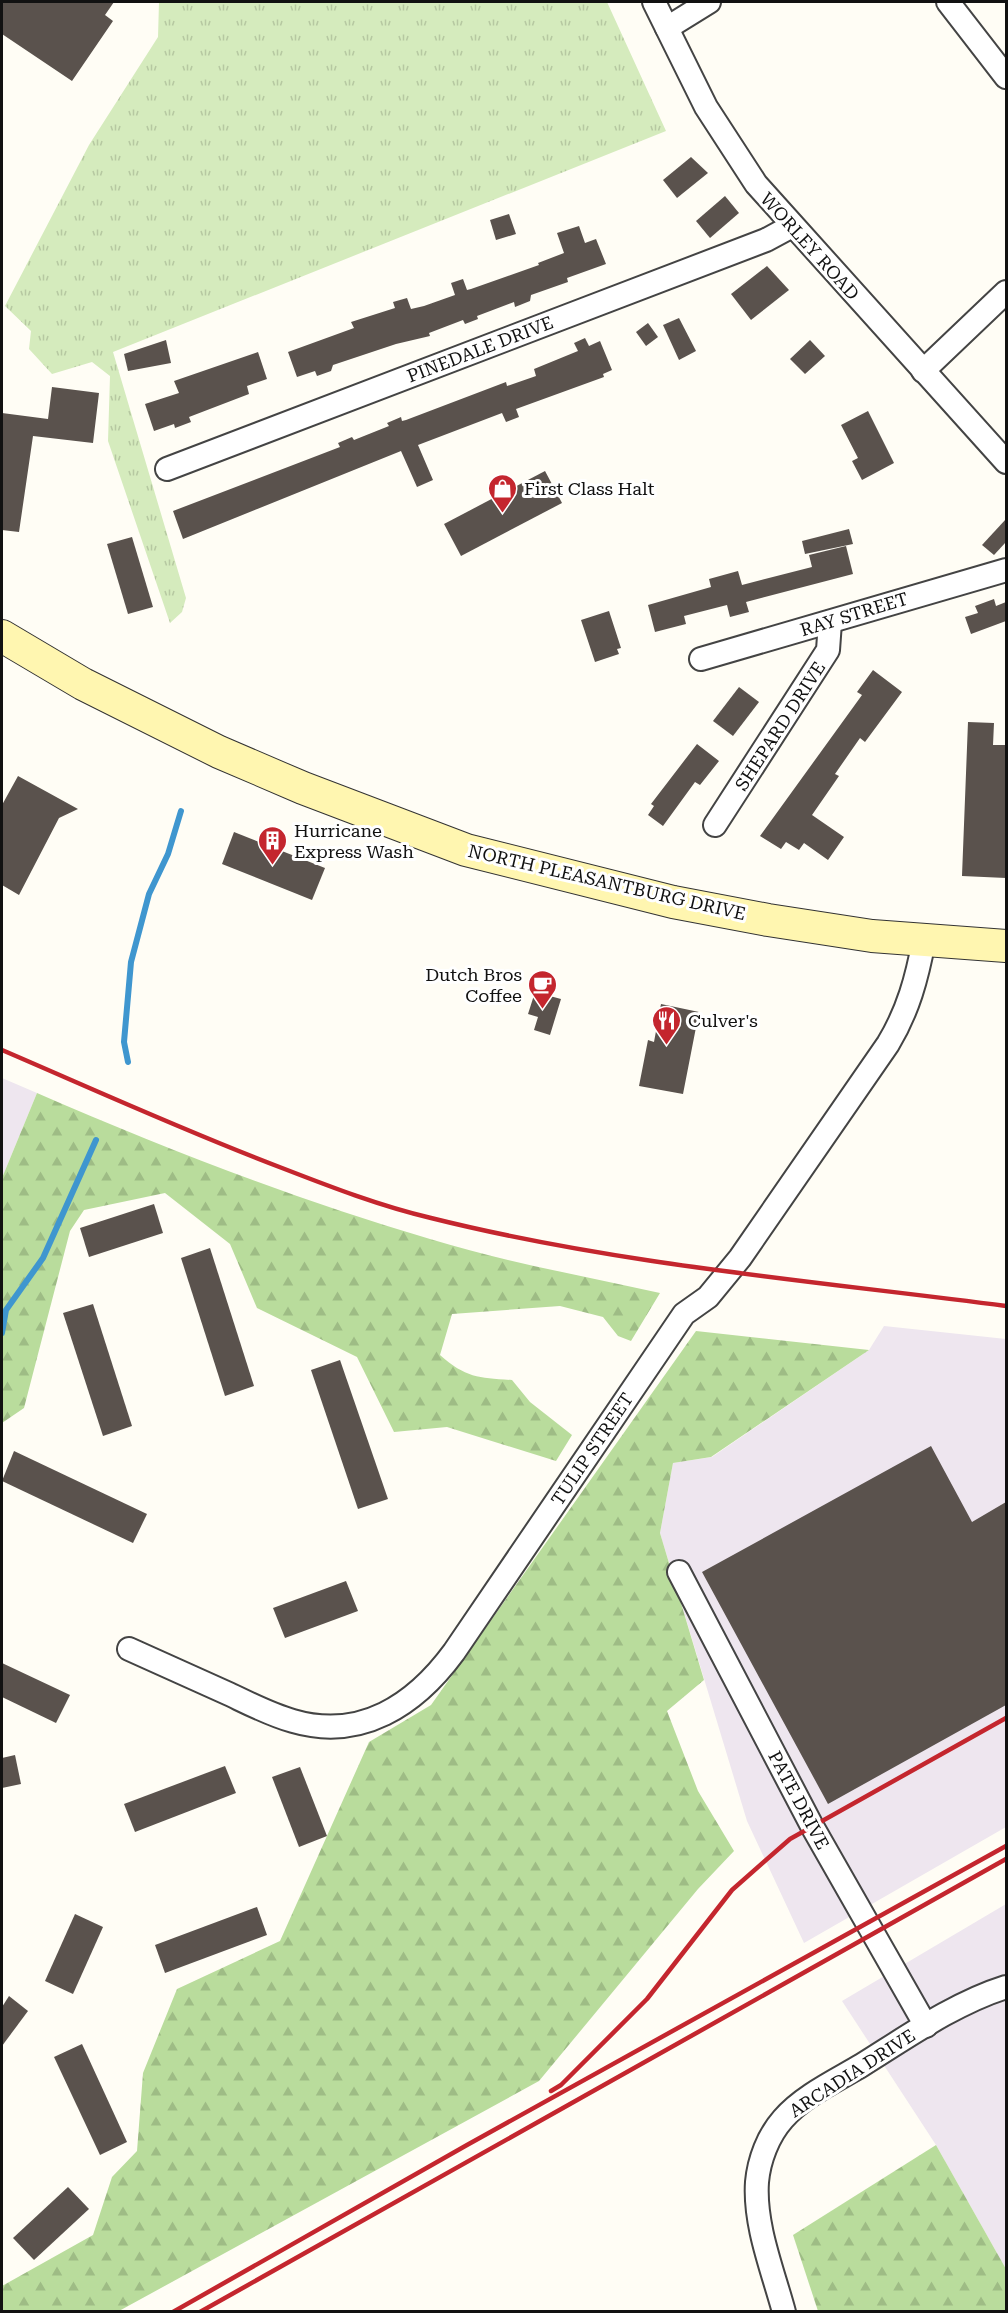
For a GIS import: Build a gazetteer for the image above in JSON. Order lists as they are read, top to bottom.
{
  "streets": {
    "main road": ["NORTH PLEASANTBURG DRIVE"],
    "street": [
      "WORLEY ROAD",
      "PINEDALE DRIVE",
      "RAY STREET",
      "SHEPARD DRIVE",
      "TULIP STREET",
      "PATE DRIVE",
      "ARCADIA DRIVE"
    ]
  },
  "crossings": [
    ["WORLEY ROAD", "PINEDALE DRIVE"],
    ["RAY STREET", "SHEPARD DRIVE"],
    ["NORTH PLEASANTBURG DRIVE", "TULIP STREET"],
    ["PATE DRIVE", "ARCADIA DRIVE"]
  ],
  "places": {
    "shop": ["First Class Halt"],
    "building": ["Hurricane Express Wash"],
    "cafe": ["Dutch Bros Coffee"],
    "restaurant": ["Culver's"]
  }
}
